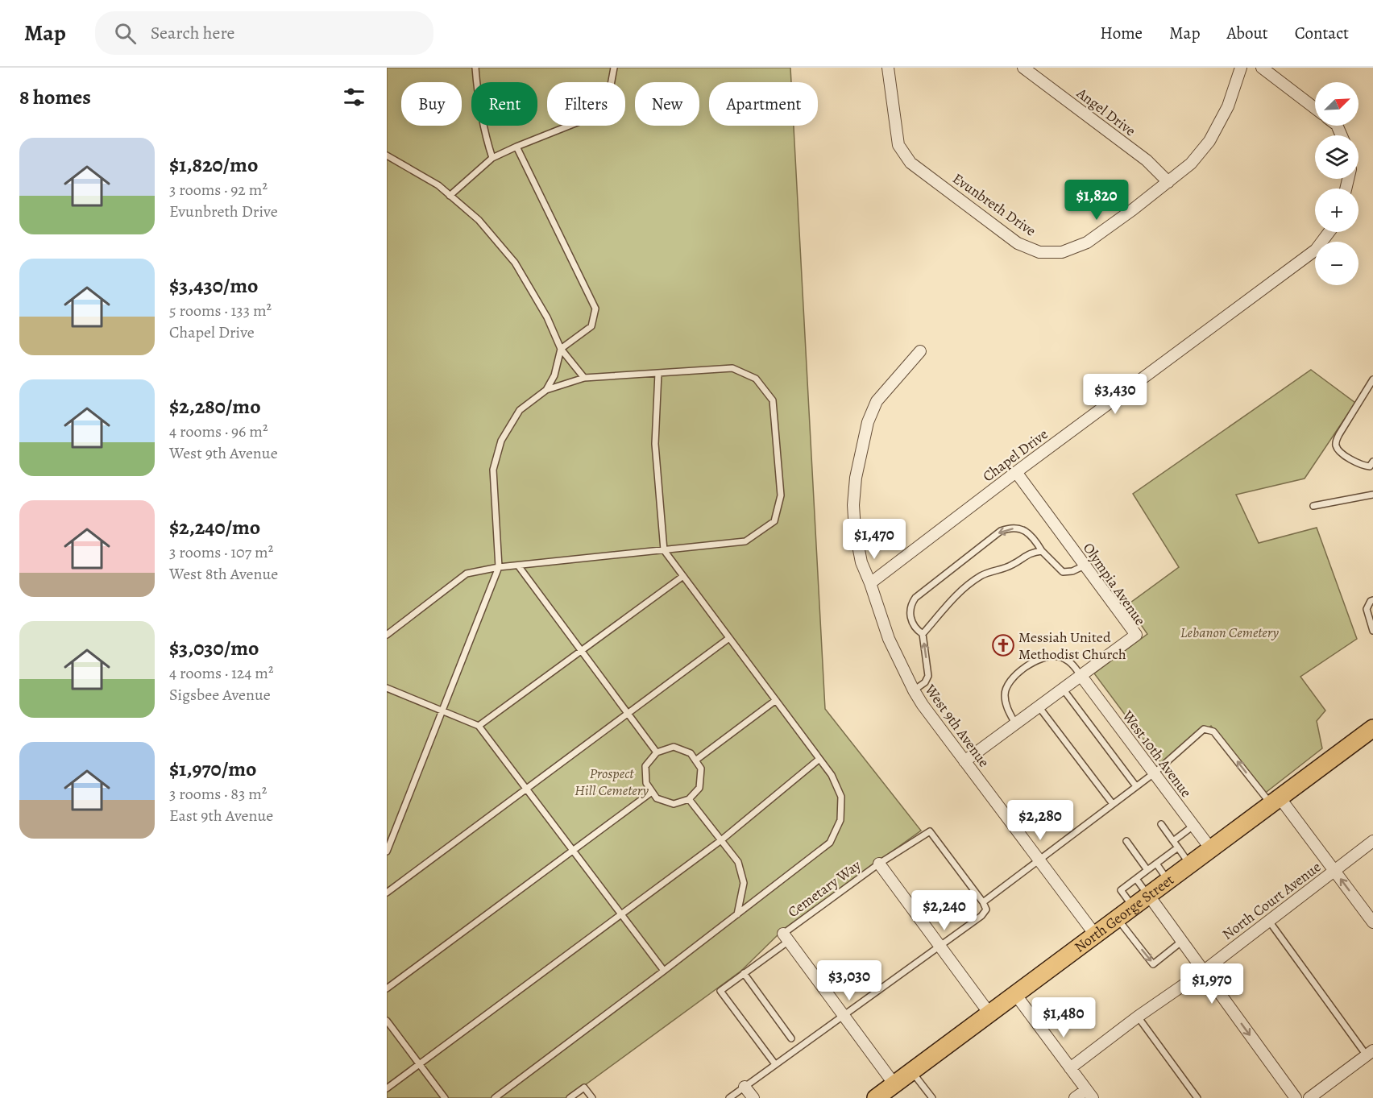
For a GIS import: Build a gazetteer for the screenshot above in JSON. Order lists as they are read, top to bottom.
{
  "streets": {
    "main road": ["North George Street"],
    "street": [
      "Angel Drive",
      "Evunbreth Drive",
      "Chapel Drive",
      "Olympia Avenue",
      "West 9th Avenue",
      "West 10th Avenue",
      "North Court Avenue"
    ],
    "lane": ["Cemetary Way"]
  },
  "crossings": [
    ["Angel Drive", "Evunbreth Drive"],
    ["Chapel Drive", "Olympia Avenue"],
    ["Chapel Drive", "West 9th Avenue"],
    ["Olympia Avenue", "West 9th Avenue"],
    ["Olympia Avenue", "West 10th Avenue"],
    ["West 9th Avenue", "North George Street"],
    ["West 10th Avenue", "North George Street"]
  ],
  "parks": ["Lebanon Cemetery", "Prospect Hill Cemetery"],
  "places": {
    "church": ["Messiah United Methodist Church"]
  },
  "north": "top right",
  "page": {
    "header": "Map",
    "search": "Search here",
    "nav": [
      "Home",
      "Map",
      "About",
      "Contact"
    ],
    "heading": "8 homes",
    "map_buttons": ["+", "−"],
    "chip": [
      "Buy",
      "Rent",
      "Filters",
      "New",
      "Apartment"
    ],
    "list": [
      {
        "name": "$1,820/mo",
        "note": "3 rooms · 92 m² · Evunbreth Drive"
      },
      {
        "name": "$3,430/mo",
        "note": "5 rooms · 133 m² · Chapel Drive"
      },
      {
        "name": "$2,280/mo",
        "note": "4 rooms · 96 m² · West 9th Avenue"
      },
      {
        "name": "$2,240/mo",
        "note": "3 rooms · 107 m² · West 8th Avenue"
      },
      {
        "name": "$3,030/mo",
        "note": "4 rooms · 124 m² · Sigsbee Avenue"
      },
      {
        "name": "$1,970/mo",
        "note": "3 rooms · 83 m² · East 9th Avenue"
      }
    ],
    "price": [
      "$1,820",
      "$3,430",
      "$1,470",
      "$2,280",
      "$2,240",
      "$3,030",
      "$1,970",
      "$1,480"
    ]
  }
}
